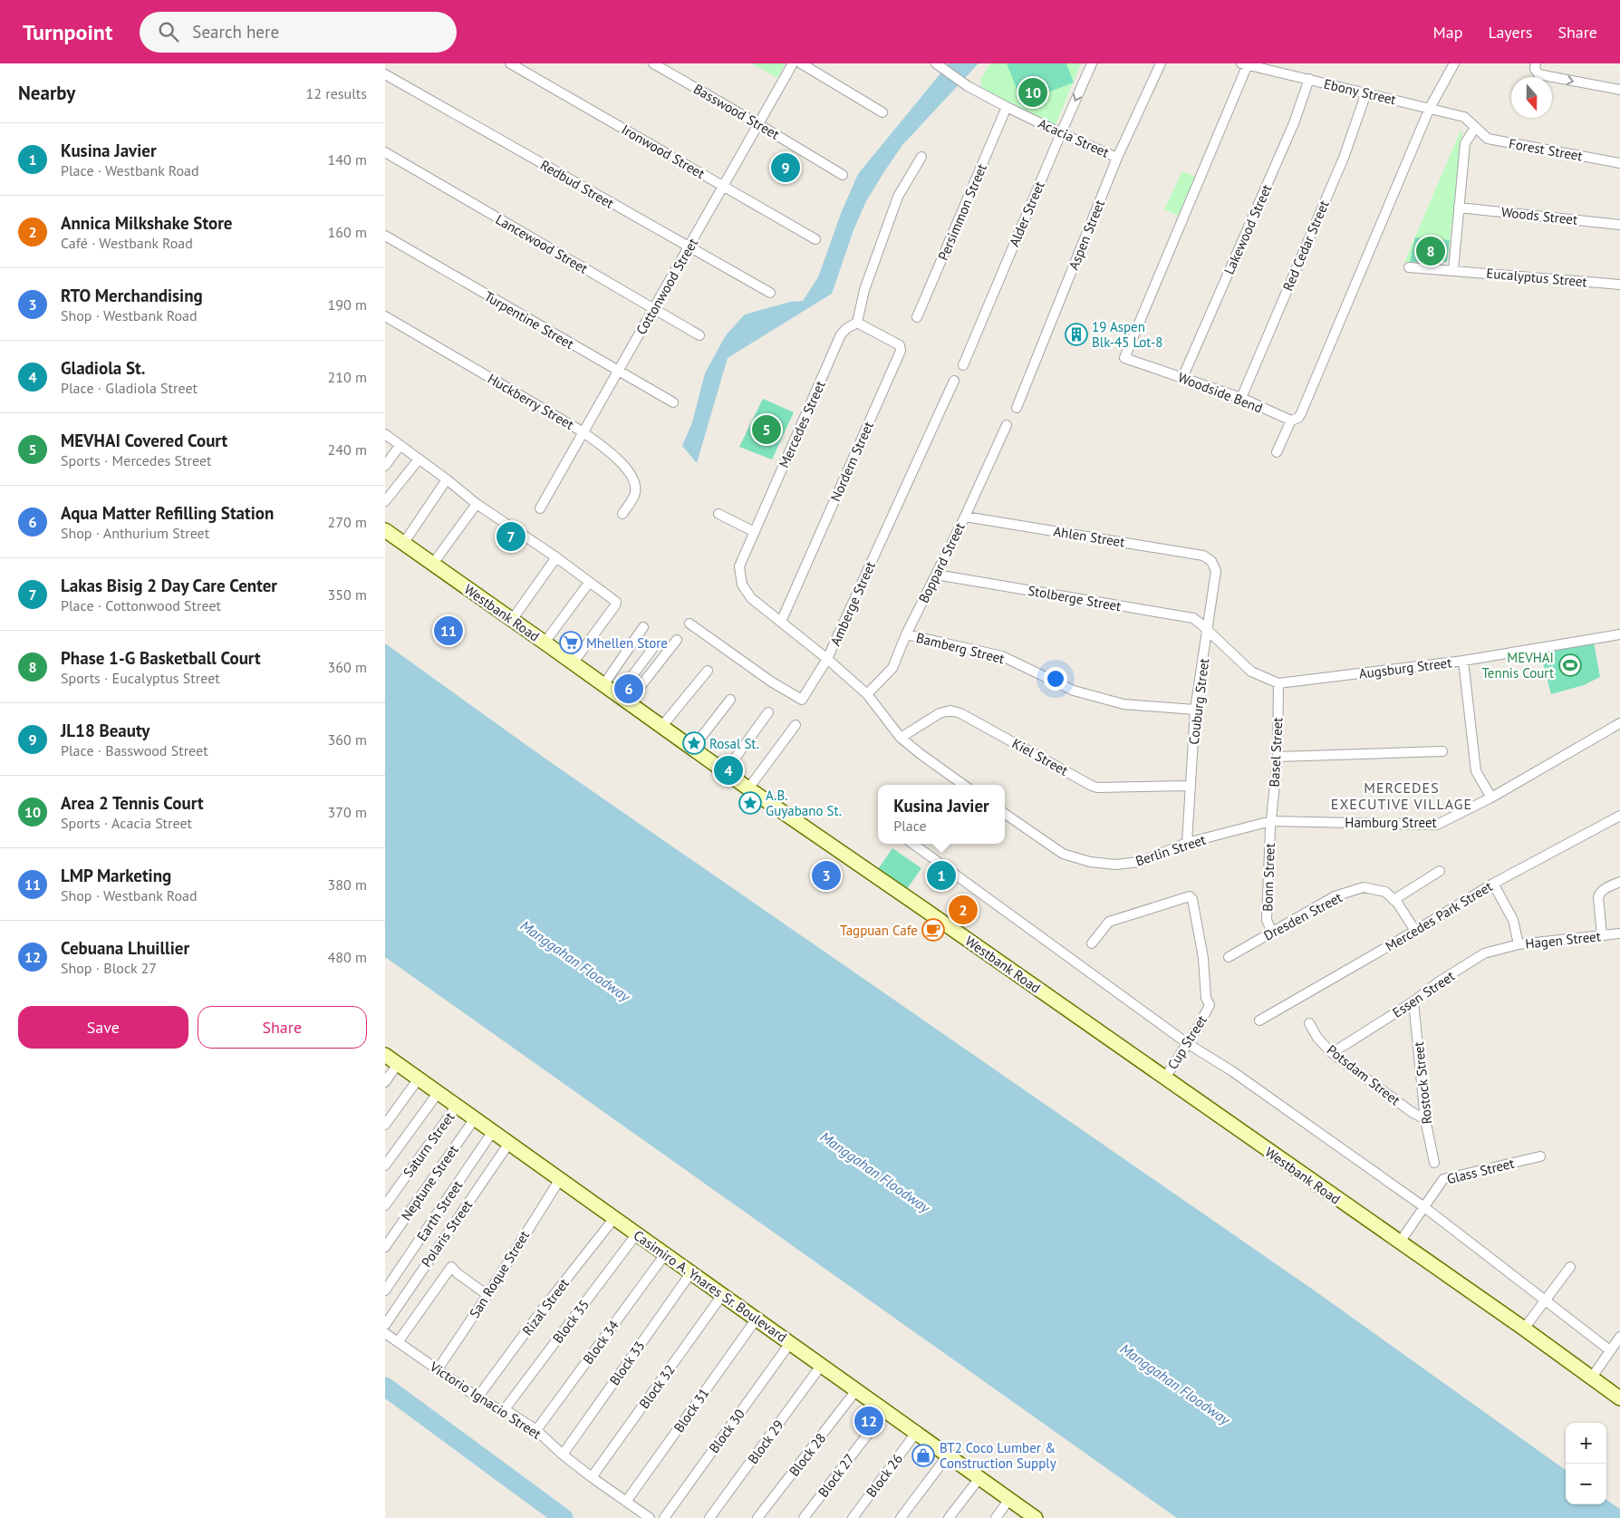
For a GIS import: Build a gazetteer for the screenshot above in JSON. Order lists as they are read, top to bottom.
{
  "streets": {
    "street": [
      "Ebony Street",
      "Basswood Street",
      "Acacia Street",
      "Forest Street",
      "Ironwood Street",
      "Redbud Street",
      "Persimmon Street",
      "Alder Street",
      "Woods Street",
      "Lakewood Street",
      "Aspen Street",
      "Lancewood Street",
      "Red Cedar Street",
      "Eucalyptus Street",
      "Cottonwood Street",
      "Turpentine Street",
      "Woodside Bend",
      "Huckberry Street",
      "Mercedes Street",
      "Nordern Street",
      "Ahlen Street",
      "Boppard Street",
      "Stolberge Street",
      "Amberge Street",
      "Westbank Road",
      "Bamberg Street",
      "Augsburg Street",
      "Couburg Street",
      "Basel Street",
      "Kiel Street",
      "Hamburg Street",
      "Berlin Street",
      "Bonn Street",
      "Dresden Street",
      "Mercedes Park Street",
      "Hagen Street",
      "Essen Street",
      "Cup Street",
      "Potsdam Street",
      "Rostock Street",
      "Saturn Street",
      "Glass Street",
      "Neptune Street",
      "Earth Street",
      "Polaris Street",
      "San Roque Street",
      "Casimiro A. Ynares Sr. Boulevard",
      "Rizal Street",
      "Block 35",
      "Block 34",
      "Block 33",
      "Block 32",
      "Victorio Ignacio Street",
      "Block 31",
      "Block 30",
      "Block 29",
      "Block 28",
      "Block 27",
      "Block 26"
    ]
  },
  "crossings": [
    ["Ebony Street", "Forest Street"],
    ["Ebony Street", "Lakewood Street"],
    ["Ebony Street", "Red Cedar Street"],
    ["Ebony Street", "Woodside Bend"],
    ["Basswood Street", "Cottonwood Street"],
    ["Acacia Street", "Persimmon Street"],
    ["Acacia Street", "Alder Street"],
    ["Acacia Street", "Aspen Street"],
    ["Ironwood Street", "Cottonwood Street"],
    ["Redbud Street", "Cottonwood Street"],
    ["Lakewood Street", "Woodside Bend"],
    ["Lancewood Street", "Cottonwood Street"],
    ["Red Cedar Street", "Woodside Bend"],
    ["Cottonwood Street", "Turpentine Street"],
    ["Cottonwood Street", "Huckberry Street"],
    ["Mercedes Street", "Nordern Street"],
    ["Mercedes Street", "Boppard Street"],
    ["Mercedes Street", "Amberge Street"],
    ["Ahlen Street", "Boppard Street"],
    ["Ahlen Street", "Couburg Street"],
    ["Boppard Street", "Stolberge Street"],
    ["Boppard Street", "Bamberg Street"],
    ["Stolberge Street", "Couburg Street"],
    ["Westbank Road", "Cup Street"],
    ["Westbank Road", "Glass Street"],
    ["Bamberg Street", "Couburg Street"],
    ["Augsburg Street", "Basel Street"],
    ["Couburg Street", "Kiel Street"],
    ["Couburg Street", "Berlin Street"],
    ["Basel Street", "Hamburg Street"],
    ["Basel Street", "Berlin Street"],
    ["Basel Street", "Bonn Street"],
    ["Hamburg Street", "Berlin Street"],
    ["Hamburg Street", "Bonn Street"],
    ["Berlin Street", "Bonn Street"],
    ["Bonn Street", "Dresden Street"],
    ["Dresden Street", "Mercedes Park Street"],
    ["Mercedes Park Street", "Hagen Street"],
    ["Hagen Street", "Essen Street"],
    ["Essen Street", "Potsdam Street"],
    ["Essen Street", "Rostock Street"],
    ["Potsdam Street", "Rostock Street"],
    ["Saturn Street", "Casimiro A. Ynares Sr. Boulevard"],
    ["Neptune Street", "Casimiro A. Ynares Sr. Boulevard"],
    ["Earth Street", "Casimiro A. Ynares Sr. Boulevard"],
    ["Polaris Street", "Casimiro A. Ynares Sr. Boulevard"],
    ["San Roque Street", "Casimiro A. Ynares Sr. Boulevard"],
    ["San Roque Street", "Victorio Ignacio Street"],
    ["Casimiro A. Ynares Sr. Boulevard", "Rizal Street"],
    ["Casimiro A. Ynares Sr. Boulevard", "Block 35"],
    ["Casimiro A. Ynares Sr. Boulevard", "Block 34"],
    ["Casimiro A. Ynares Sr. Boulevard", "Block 33"],
    ["Casimiro A. Ynares Sr. Boulevard", "Block 32"],
    ["Casimiro A. Ynares Sr. Boulevard", "Block 31"],
    ["Casimiro A. Ynares Sr. Boulevard", "Block 30"],
    ["Casimiro A. Ynares Sr. Boulevard", "Block 29"],
    ["Casimiro A. Ynares Sr. Boulevard", "Block 28"],
    ["Casimiro A. Ynares Sr. Boulevard", "Block 27"],
    ["Casimiro A. Ynares Sr. Boulevard", "Block 26"],
    ["Rizal Street", "Victorio Ignacio Street"],
    ["Block 35", "Victorio Ignacio Street"],
    ["Block 34", "Victorio Ignacio Street"],
    ["Block 33", "Victorio Ignacio Street"],
    ["Block 32", "Victorio Ignacio Street"],
    ["Victorio Ignacio Street", "Block 31"]
  ],
  "districts": ["MERCEDES EXECUTIVE VILLAGE"],
  "water": ["Manggahan Floodway"],
  "places": {
    "building": ["19 Aspen Blk-45 Lot-8"],
    "supermarket": ["Mhellen Store"],
    "sports": ["MEVHAI Tennis Court"],
    "place": ["Rosal St.", "A.B. Guyabano St."],
    "cafe": ["Tagpuan Cafe"],
    "shop": ["BT2 Coco Lumber & Construction Supply"]
  },
  "north": "bottom",
  "page": {
    "header": "Turnpoint",
    "search": "Search here",
    "nav": ["Map", "Layers", "Share"],
    "heading": ["Nearby", "12 results"],
    "pins": [
      "10",
      "9",
      "8",
      "5",
      "7",
      "11",
      "6",
      "4",
      "1",
      "3",
      "2",
      "12"
    ],
    "list": [
      {
        "mark": "1",
        "name": "Kusina Javier",
        "note": "Place · Westbank Road",
        "value": "140 m"
      },
      {
        "mark": "2",
        "name": "Annica Milkshake Store",
        "note": "Café · Westbank Road",
        "value": "160 m"
      },
      {
        "mark": "3",
        "name": "RTO Merchandising",
        "note": "Shop · Westbank Road",
        "value": "190 m"
      },
      {
        "mark": "4",
        "name": "Gladiola St.",
        "note": "Place · Gladiola Street",
        "value": "210 m"
      },
      {
        "mark": "5",
        "name": "MEVHAI Covered Court",
        "note": "Sports · Mercedes Street",
        "value": "240 m"
      },
      {
        "mark": "6",
        "name": "Aqua Matter Refilling Station",
        "note": "Shop · Anthurium Street",
        "value": "270 m"
      },
      {
        "mark": "7",
        "name": "Lakas Bisig 2 Day Care Center",
        "note": "Place · Cottonwood Street",
        "value": "350 m"
      },
      {
        "mark": "8",
        "name": "Phase 1-G Basketball Court",
        "note": "Sports · Eucalyptus Street",
        "value": "360 m"
      },
      {
        "mark": "9",
        "name": "JL18 Beauty",
        "note": "Place · Basswood Street",
        "value": "360 m"
      },
      {
        "mark": "10",
        "name": "Area 2 Tennis Court",
        "note": "Sports · Acacia Street",
        "value": "370 m"
      },
      {
        "mark": "11",
        "name": "LMP Marketing",
        "note": "Shop · Westbank Road",
        "value": "380 m"
      },
      {
        "mark": "12",
        "name": "Cebuana Lhuillier",
        "note": "Shop · Block 27",
        "value": "480 m"
      }
    ],
    "popup": ["Kusina Javier", "Place"],
    "buttons": ["Save", "Share"],
    "map_buttons": ["+", "−"]
  }
}
